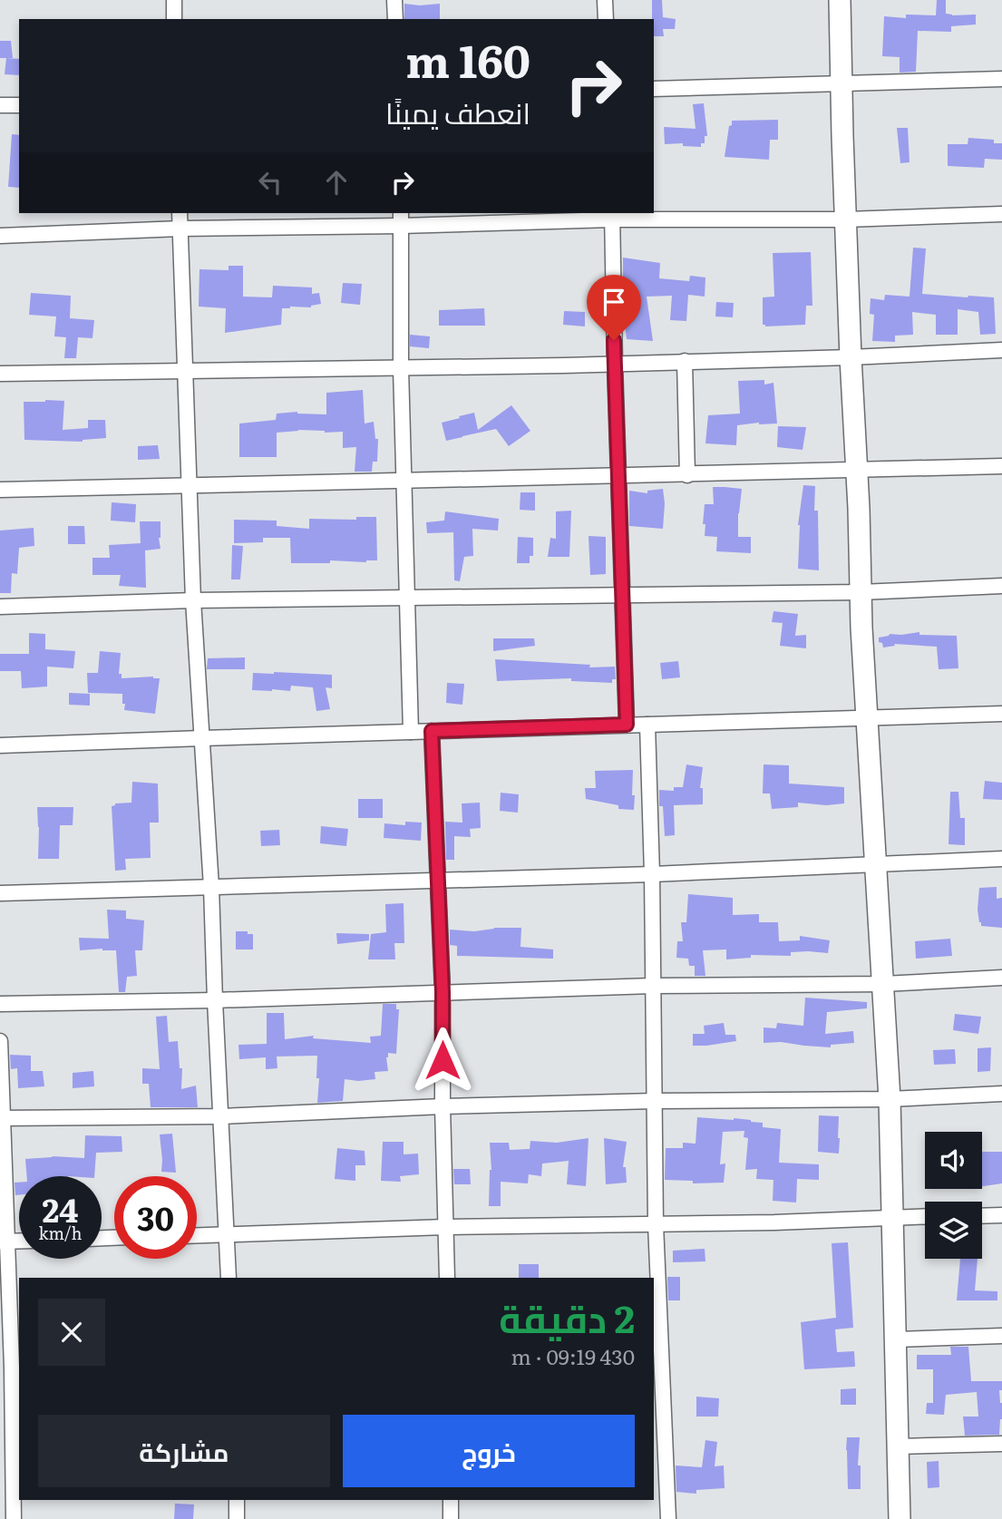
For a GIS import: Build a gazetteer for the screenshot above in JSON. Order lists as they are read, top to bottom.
{
  "page": {
    "turn": ["160 m", "انعطف يمينًا"],
    "speed": "24 km/h",
    "limit": "30",
    "heading": ["2 دقيقة", "430 m · 09:19"],
    "buttons": ["خروج", "مشاركة"]
  }
}
